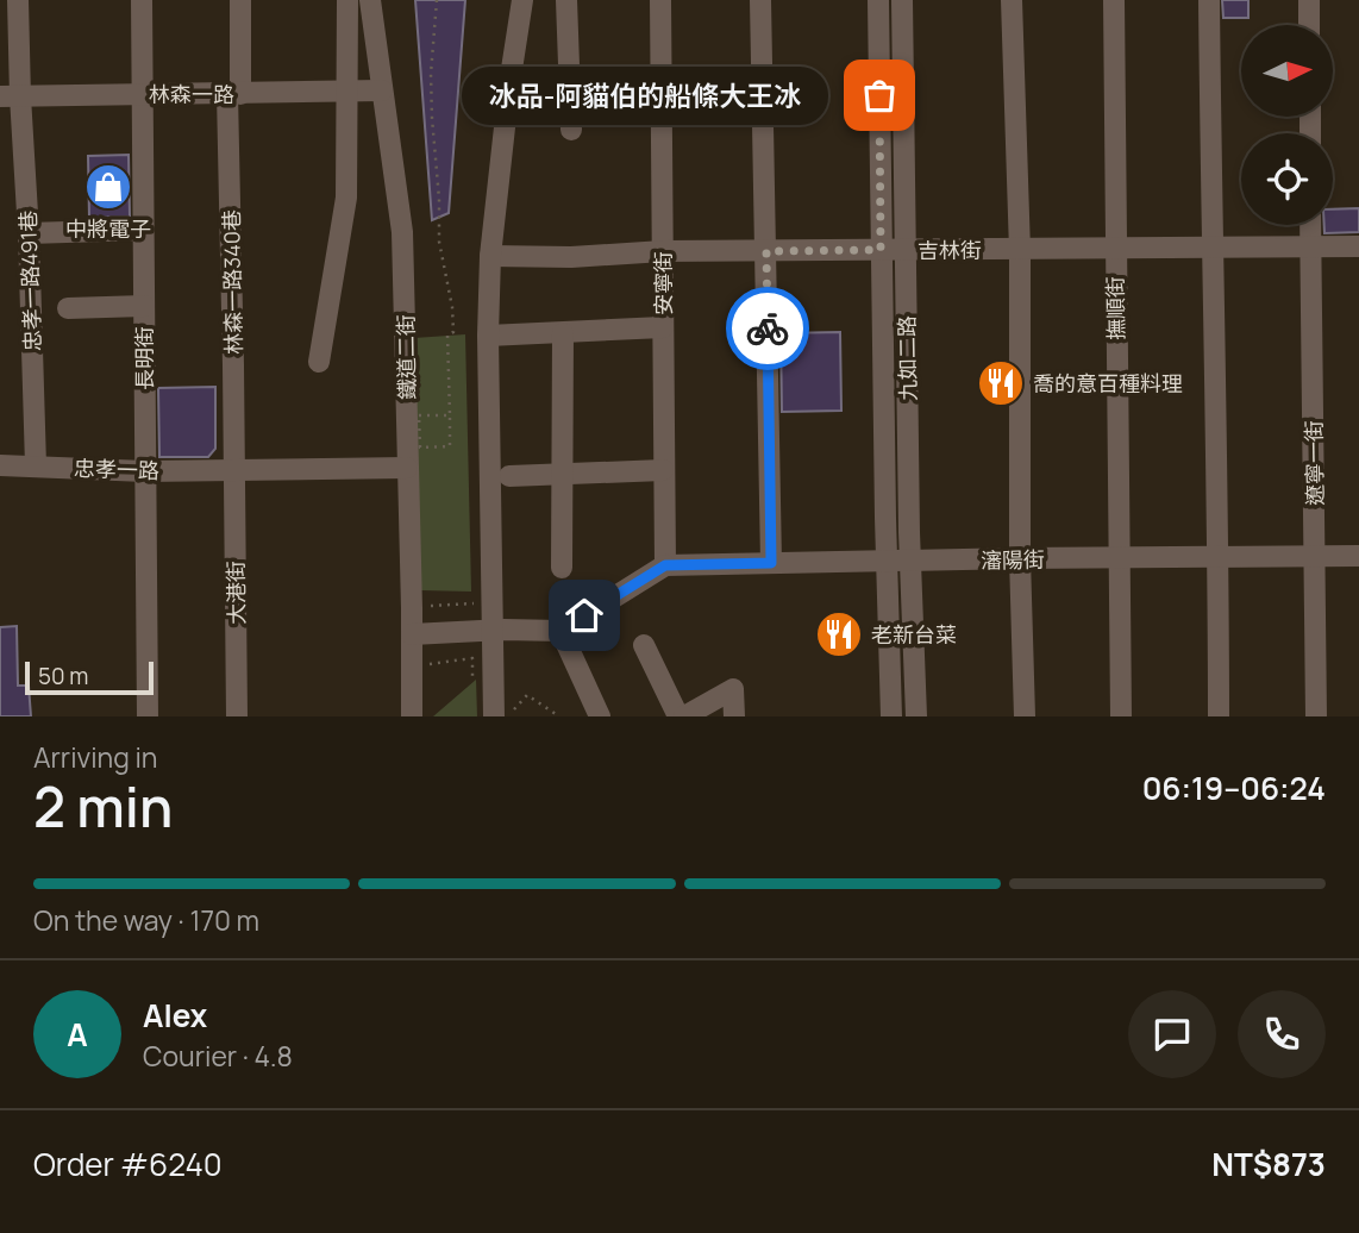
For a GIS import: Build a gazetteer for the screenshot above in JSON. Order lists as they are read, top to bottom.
{
  "streets": {
    "street": [
      "林森一路",
      "吉林街",
      "忠孝一路491巷",
      "林森一路340巷",
      "安寧街",
      "撫順街",
      "鐵道二街",
      "長明街",
      "九如二路",
      "遼寧一街",
      "忠孝一路",
      "瀋陽街",
      "大港街"
    ]
  },
  "crossings": [
    ["林森一路", "忠孝一路491巷"],
    ["林森一路", "林森一路340巷"],
    ["林森一路", "鐵道二街"],
    ["林森一路", "長明街"],
    ["吉林街", "安寧街"],
    ["吉林街", "撫順街"],
    ["吉林街", "九如二路"],
    ["吉林街", "遼寧一街"],
    ["忠孝一路491巷", "忠孝一路"],
    ["林森一路340巷", "忠孝一路"],
    ["林森一路340巷", "大港街"],
    ["安寧街", "瀋陽街"],
    ["撫順街", "瀋陽街"],
    ["鐵道二街", "忠孝一路"],
    ["長明街", "忠孝一路"],
    ["九如二路", "瀋陽街"],
    ["遼寧一街", "瀋陽街"],
    ["忠孝一路", "大港街"]
  ],
  "places": {
    "other": ["冰品-阿貓伯的船條大王冰"],
    "shop": ["中將電子"],
    "restaurant": ["喬的意百種料理", "老新台菜"]
  },
  "scale_bar": "50 m",
  "north": "right",
  "page": {
    "bubble": "冰品-阿貓伯的船條大王冰",
    "scale": "50 m",
    "heading": ["2 min", "Arriving in", "06:19–06:24"],
    "panel": [
      "Alex",
      "Courier · 4.8",
      "Order #6240",
      "NT$873"
    ],
    "bar": "On the way · 170 m",
    "round": "A"
  }
}
